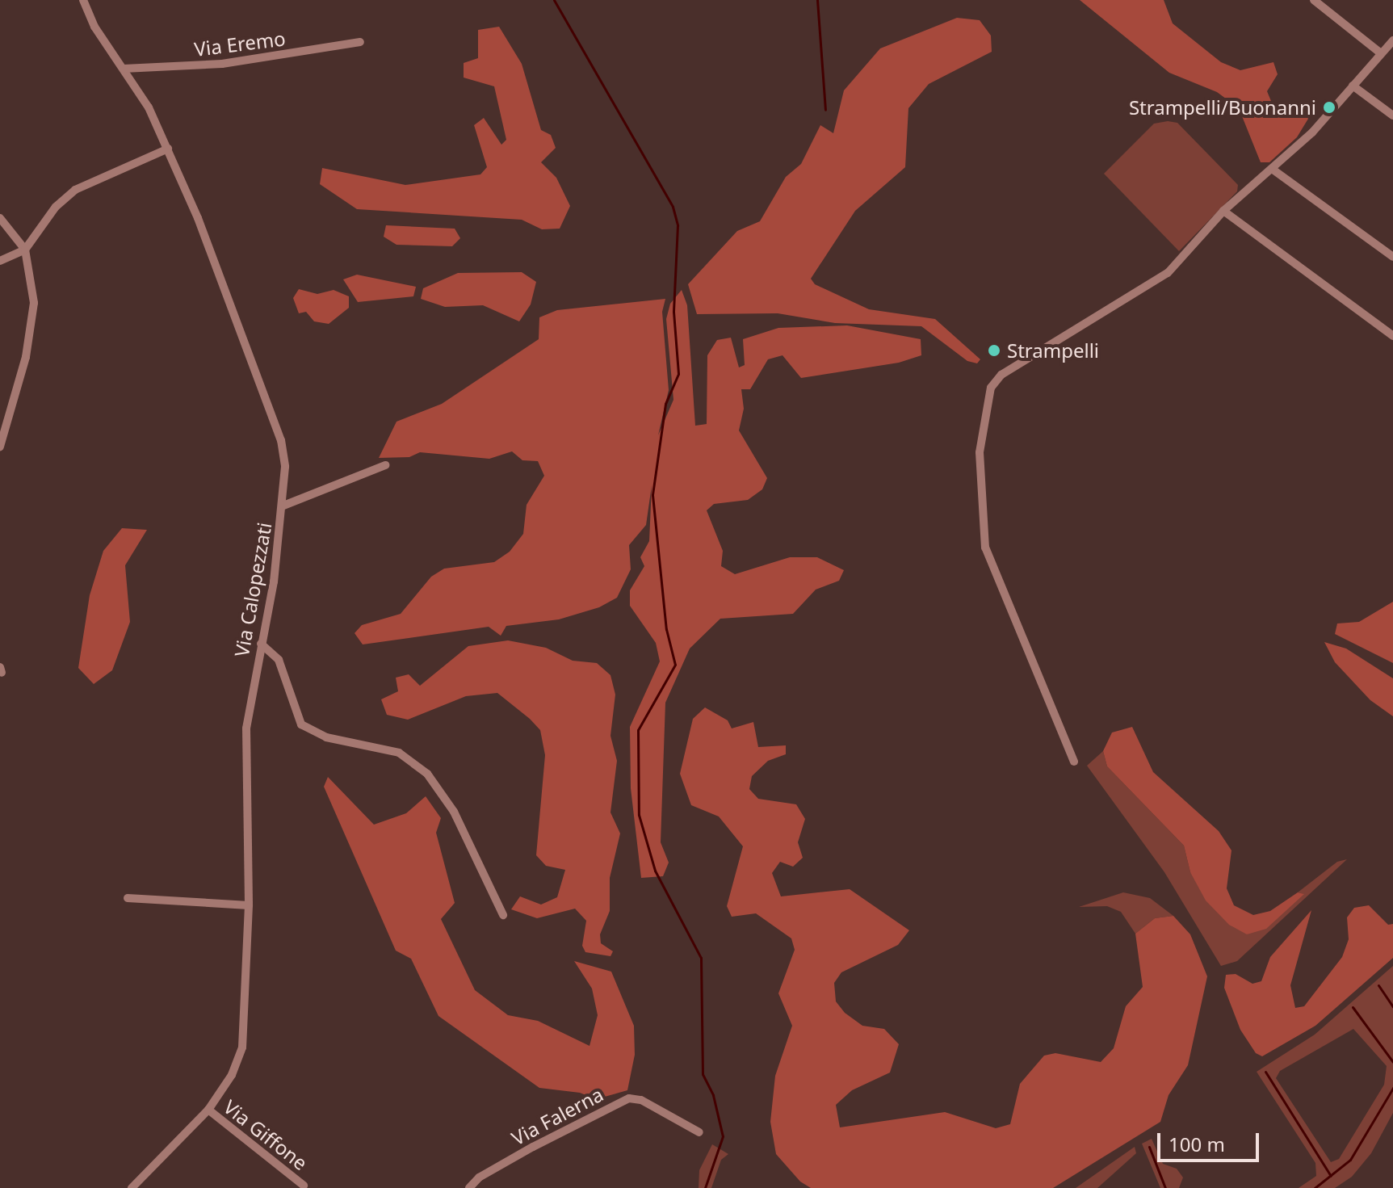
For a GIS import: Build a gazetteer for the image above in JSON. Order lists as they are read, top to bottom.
{
  "streets": {
    "street": [
      "Via Eremo",
      "Via Calopezzati",
      "Via Falerna",
      "Via Giffone"
    ]
  },
  "crossings": [
    ["Via Eremo", "Via Calopezzati"],
    ["Via Calopezzati", "Via Giffone"]
  ],
  "places": ["Strampelli/Buonanni", "Strampelli"],
  "scale_bar": "100 m"
}
